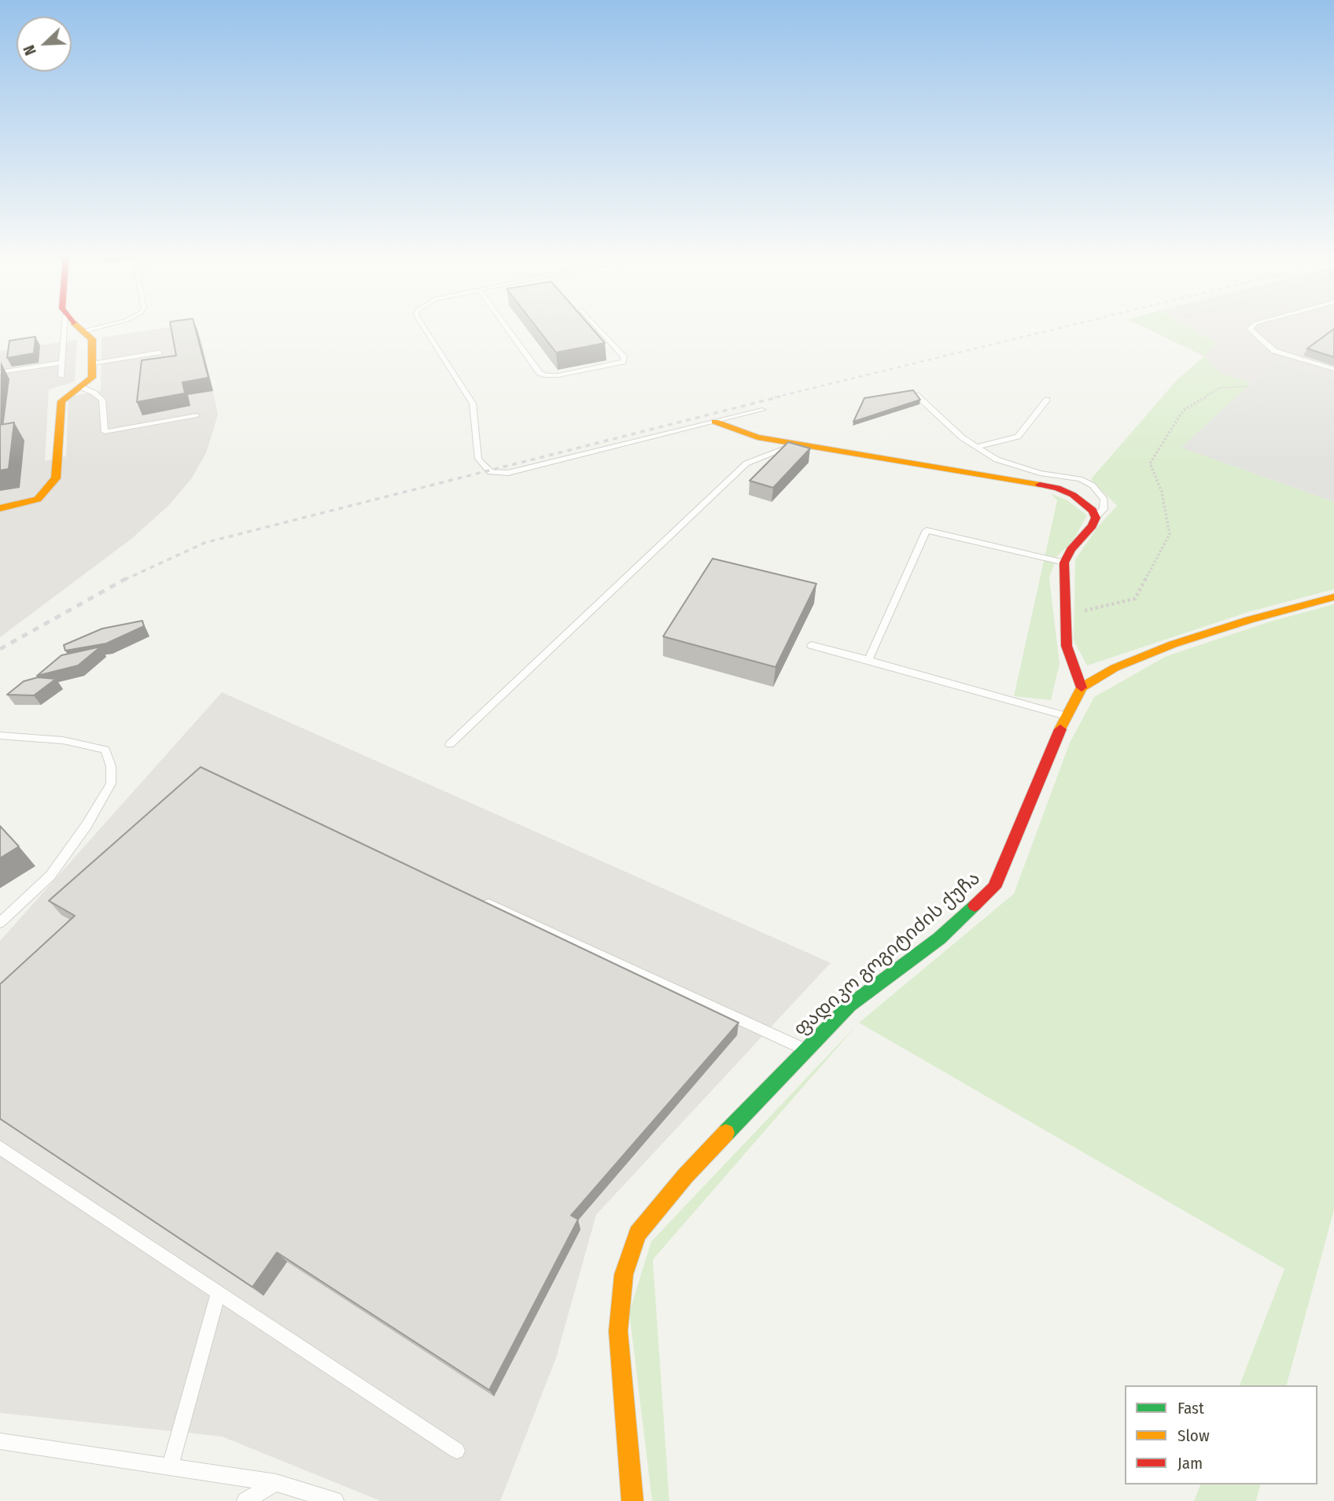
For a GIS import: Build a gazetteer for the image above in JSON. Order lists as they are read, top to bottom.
{
  "streets": {
    "street": ["ფადიკო გოგიტიძის ქუჩა"]
  },
  "legend": ["Fast", "Slow", "Jam"],
  "north": "bottom left"
}
